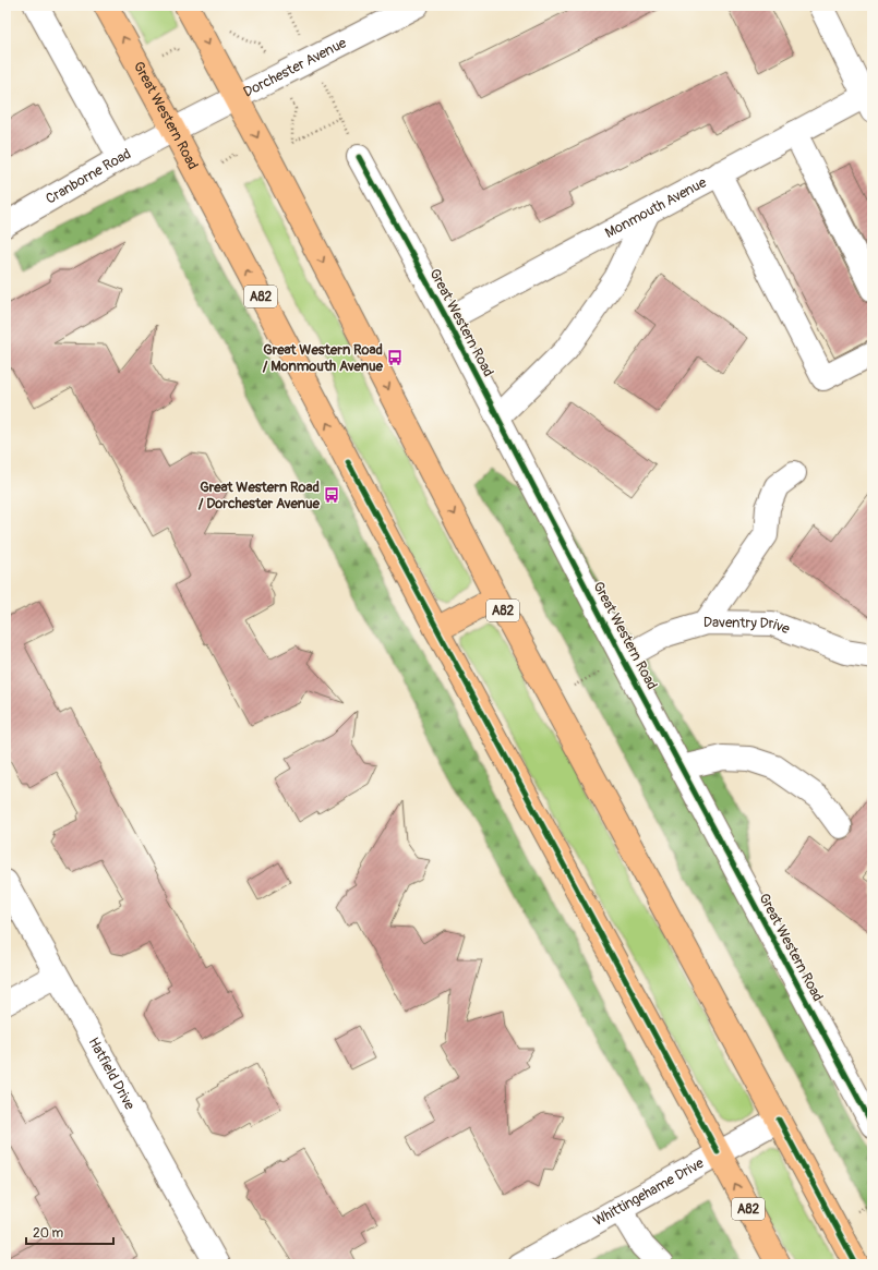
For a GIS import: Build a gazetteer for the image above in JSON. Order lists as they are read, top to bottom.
{
  "streets": {
    "main road": ["Great Western Road", "A82"],
    "street": [
      "Dorchester Avenue",
      "Cranborne Road",
      "Monmouth Avenue",
      "Daventry Drive",
      "Hatfield Drive",
      "Whittingehame Drive"
    ]
  },
  "crossings": [
    ["Dorchester Avenue", "Great Western Road"],
    ["Dorchester Avenue", "Cranborne Road"],
    ["Dorchester Avenue", "A82"],
    ["Great Western Road", "Cranborne Road"],
    ["Great Western Road", "Monmouth Avenue"],
    ["Great Western Road", "Daventry Drive"],
    ["Great Western Road", "Whittingehame Drive"],
    ["A82", "Whittingehame Drive"]
  ],
  "places": {
    "bus stop": ["Great Western Road / Monmouth Avenue", "Great Western Road / Dorchester Avenue"]
  },
  "scale_bar": "20 m"
}
